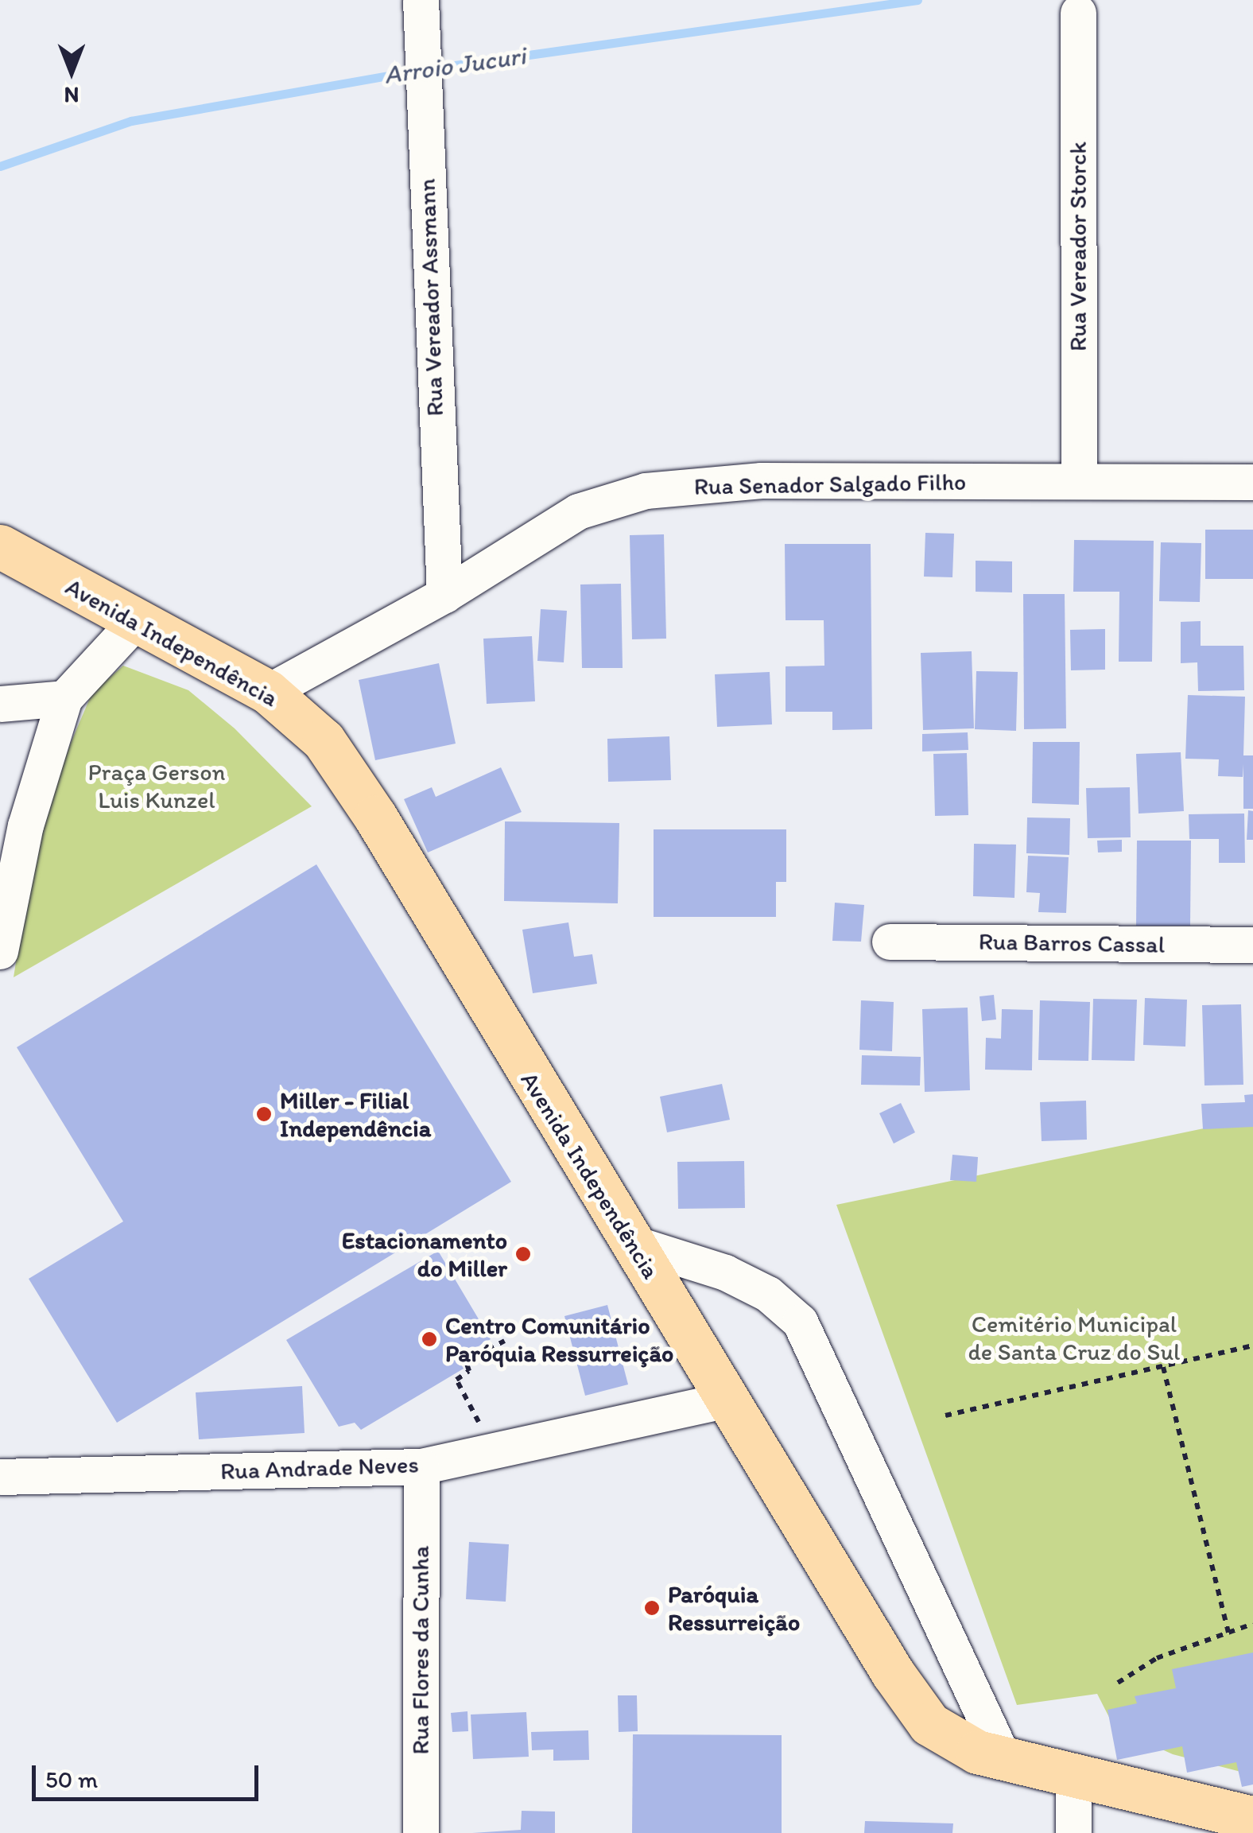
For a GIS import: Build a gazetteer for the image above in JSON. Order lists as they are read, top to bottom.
{
  "streets": {
    "main road": ["Avenida Independência"],
    "street": [
      "Rua Vereador Storck",
      "Rua Vereador Assmann",
      "Rua Senador Salgado Filho",
      "Rua Barros Cassal",
      "Rua Andrade Neves",
      "Rua Flores da Cunha"
    ]
  },
  "crossings": [
    ["Rua Vereador Storck", "Rua Senador Salgado Filho"],
    ["Rua Vereador Assmann", "Rua Senador Salgado Filho"],
    ["Rua Senador Salgado Filho", "Avenida Independência"],
    ["Avenida Independência", "Rua Andrade Neves"],
    ["Rua Andrade Neves", "Rua Flores da Cunha"]
  ],
  "water": ["Arroio Jucuri"],
  "parks": ["Praça Gerson Luis Kunzel", "Cemitério Municipal de Santa Cruz do Sul"],
  "places": [
    "Miller - Filial Independência",
    "Estacionamento do Miller",
    "Centro Comunitário Paróquia Ressurreição",
    "Paróquia Ressurreição"
  ],
  "scale_bar": "50 m",
  "north": "bottom"
}
